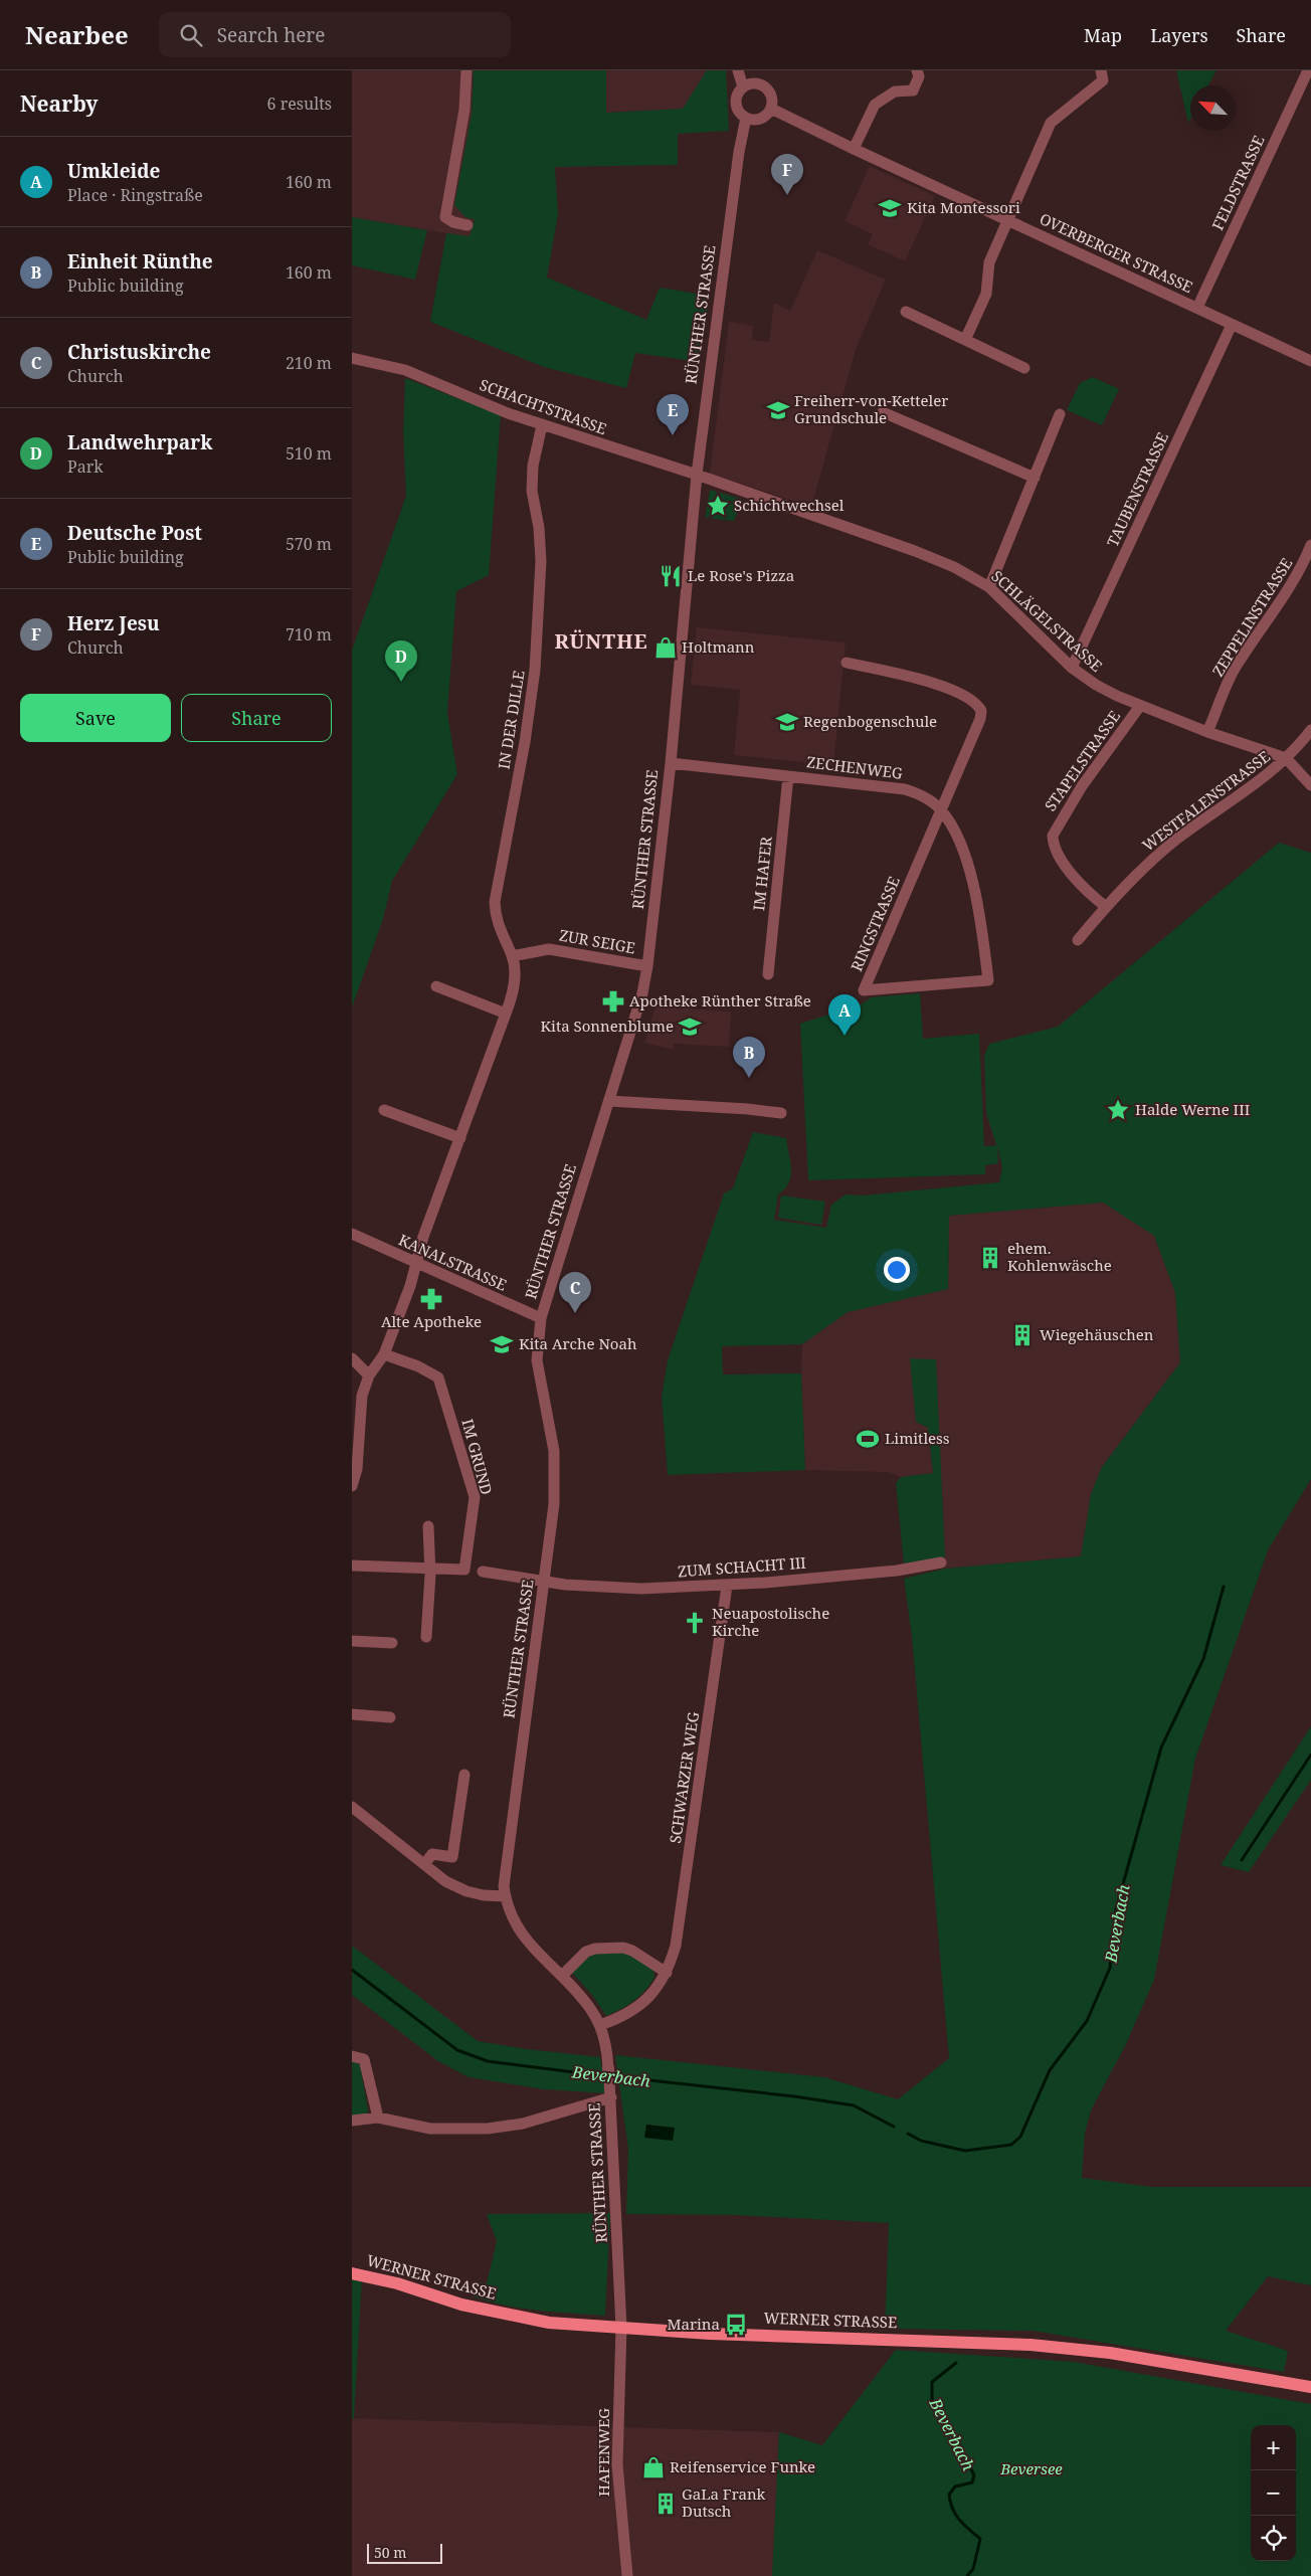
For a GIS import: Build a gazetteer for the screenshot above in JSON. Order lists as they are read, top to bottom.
{
  "streets": {
    "main road": ["WERNER STRASSE"],
    "street": [
      "FELDSTRASSE",
      "OVERBERGER STRASSE",
      "RÜNTHER STRASSE",
      "SCHACHTSTRASSE",
      "TAUBENSTRASSE",
      "ZEPPELINSTRASSE",
      "SCHLÄGELSTRASSE",
      "IN DER DILLE",
      "STAPELSTRASSE",
      "ZECHENWEG",
      "WESTFALENSTRASSE",
      "IM HAFER",
      "RINGSTRASSE",
      "ZUR SEIGE",
      "KANALSTRASSE",
      "IM GRUND",
      "ZUM SCHACHT III",
      "SCHWARZER WEG",
      "HAFENWEG"
    ]
  },
  "crossings": [
    ["FELDSTRASSE", "OVERBERGER STRASSE"],
    ["OVERBERGER STRASSE", "RÜNTHER STRASSE"],
    ["OVERBERGER STRASSE", "TAUBENSTRASSE"],
    ["RÜNTHER STRASSE", "SCHACHTSTRASSE"],
    ["RÜNTHER STRASSE", "SCHLÄGELSTRASSE"],
    ["RÜNTHER STRASSE", "ZECHENWEG"],
    ["RÜNTHER STRASSE", "ZUR SEIGE"],
    ["RÜNTHER STRASSE", "KANALSTRASSE"],
    ["RÜNTHER STRASSE", "ZUM SCHACHT III"],
    ["RÜNTHER STRASSE", "SCHWARZER WEG"],
    ["RÜNTHER STRASSE", "WERNER STRASSE"],
    ["RÜNTHER STRASSE", "HAFENWEG"],
    ["SCHACHTSTRASSE", "SCHLÄGELSTRASSE"],
    ["SCHACHTSTRASSE", "IN DER DILLE"],
    ["TAUBENSTRASSE", "SCHLÄGELSTRASSE"],
    ["ZEPPELINSTRASSE", "SCHLÄGELSTRASSE"],
    ["SCHLÄGELSTRASSE", "STAPELSTRASSE"],
    ["SCHLÄGELSTRASSE", "WESTFALENSTRASSE"],
    ["IN DER DILLE", "ZUR SEIGE"],
    ["IN DER DILLE", "KANALSTRASSE"],
    ["IN DER DILLE", "IM GRUND"],
    ["STAPELSTRASSE", "WESTFALENSTRASSE"],
    ["ZECHENWEG", "IM HAFER"],
    ["ZECHENWEG", "RINGSTRASSE"],
    ["ZUM SCHACHT III", "SCHWARZER WEG"],
    ["WERNER STRASSE", "HAFENWEG"]
  ],
  "districts": ["RÜNTHE"],
  "water": ["Beverbach"],
  "parks": ["Beversee"],
  "places": {
    "school or university": [
      "Kita Montessori",
      "Freiherr-von-Ketteler Grundschule",
      "Regenbogenschule",
      "Kita Sonnenblume",
      "Kita Arche Noah"
    ],
    "place": ["Schichtwechsel", "Halde Werne III"],
    "restaurant": ["Le Rose's Pizza"],
    "shop": ["Holtmann", "Reifenservice Funke"],
    "pharmacy": ["Apotheke Rünther Straße", "Alte Apotheke"],
    "building": ["ehem. Kohlenwäsche", "Wiegehäuschen", "GaLa Frank Dutsch"],
    "sports": ["Limitless"],
    "church": ["Neuapostolische Kirche"],
    "bus stop": ["Marina"]
  },
  "scale_bar": "50 m",
  "north": "top left",
  "page": {
    "header": "Nearbee",
    "search": "Search here",
    "nav": ["Map", "Layers", "Share"],
    "heading": ["Nearby", "6 results"],
    "list": [
      {
        "mark": "A",
        "name": "Umkleide",
        "note": "Place · Ringstraße",
        "value": "160 m"
      },
      {
        "mark": "B",
        "name": "Einheit Rünthe",
        "note": "Public building",
        "value": "160 m"
      },
      {
        "mark": "C",
        "name": "Christuskirche",
        "note": "Church",
        "value": "210 m"
      },
      {
        "mark": "D",
        "name": "Landwehrpark",
        "note": "Park",
        "value": "510 m"
      },
      {
        "mark": "E",
        "name": "Deutsche Post",
        "note": "Public building",
        "value": "570 m"
      },
      {
        "mark": "F",
        "name": "Herz Jesu",
        "note": "Church",
        "value": "710 m"
      }
    ],
    "pins": [
      "F",
      "E",
      "D",
      "A",
      "B",
      "C"
    ],
    "buttons": ["Save", "Share"],
    "map_buttons": ["+", "−"],
    "scale": "50 m"
  }
}
